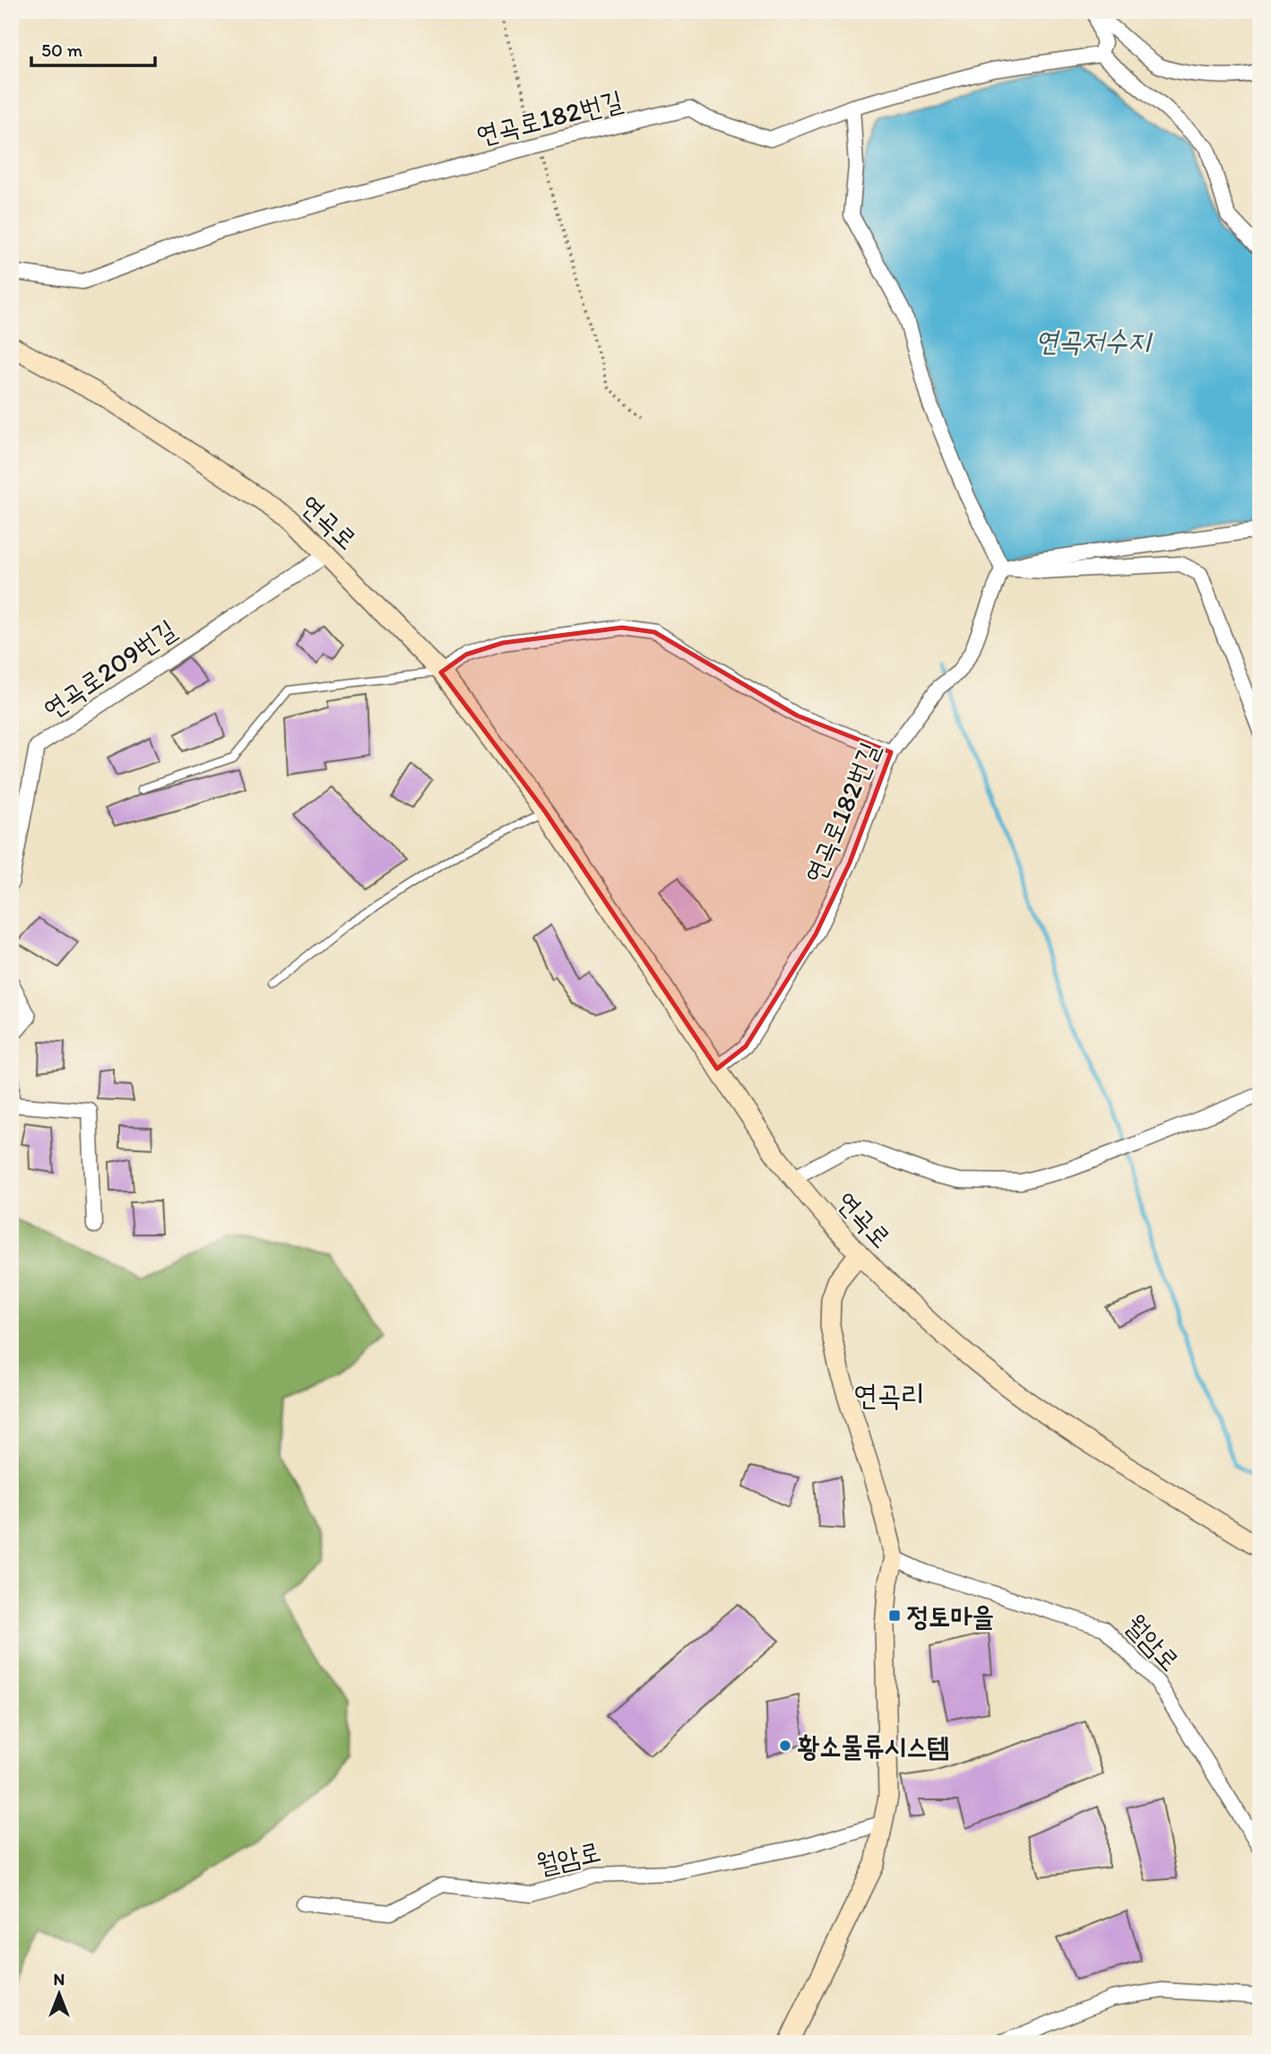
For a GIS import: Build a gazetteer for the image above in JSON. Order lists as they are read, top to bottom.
{
  "streets": {
    "street": [
      "연곡로182번길",
      "연곡로",
      "연곡로209번길",
      "월암로"
    ]
  },
  "crossings": [
    ["연곡로182번길", "연곡로"],
    ["연곡로", "연곡로209번길"]
  ],
  "districts": ["연곡리"],
  "water": ["연곡저수지"],
  "places": {
    "transit": ["정토마을"],
    "other": ["황소물류시스템"]
  },
  "scale_bar": "50 m",
  "north": "top"
}
